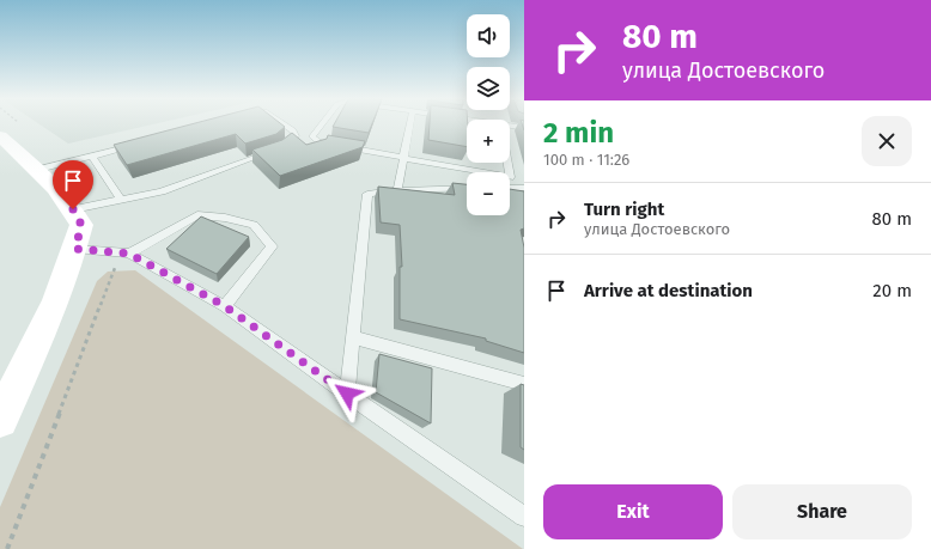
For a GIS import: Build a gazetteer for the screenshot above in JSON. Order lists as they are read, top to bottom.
{
  "page": {
    "turn": ["80 m", "улица Достоевского"],
    "map_buttons": ["+", "−"],
    "heading": ["2 min", "100 m · 11:26"],
    "list": [
      {
        "name": "Turn right",
        "note": "улица Достоевского",
        "value": "80 m"
      },
      {
        "name": "Arrive at destination",
        "value": "20 m"
      }
    ],
    "buttons": ["Exit", "Share"]
  }
}
